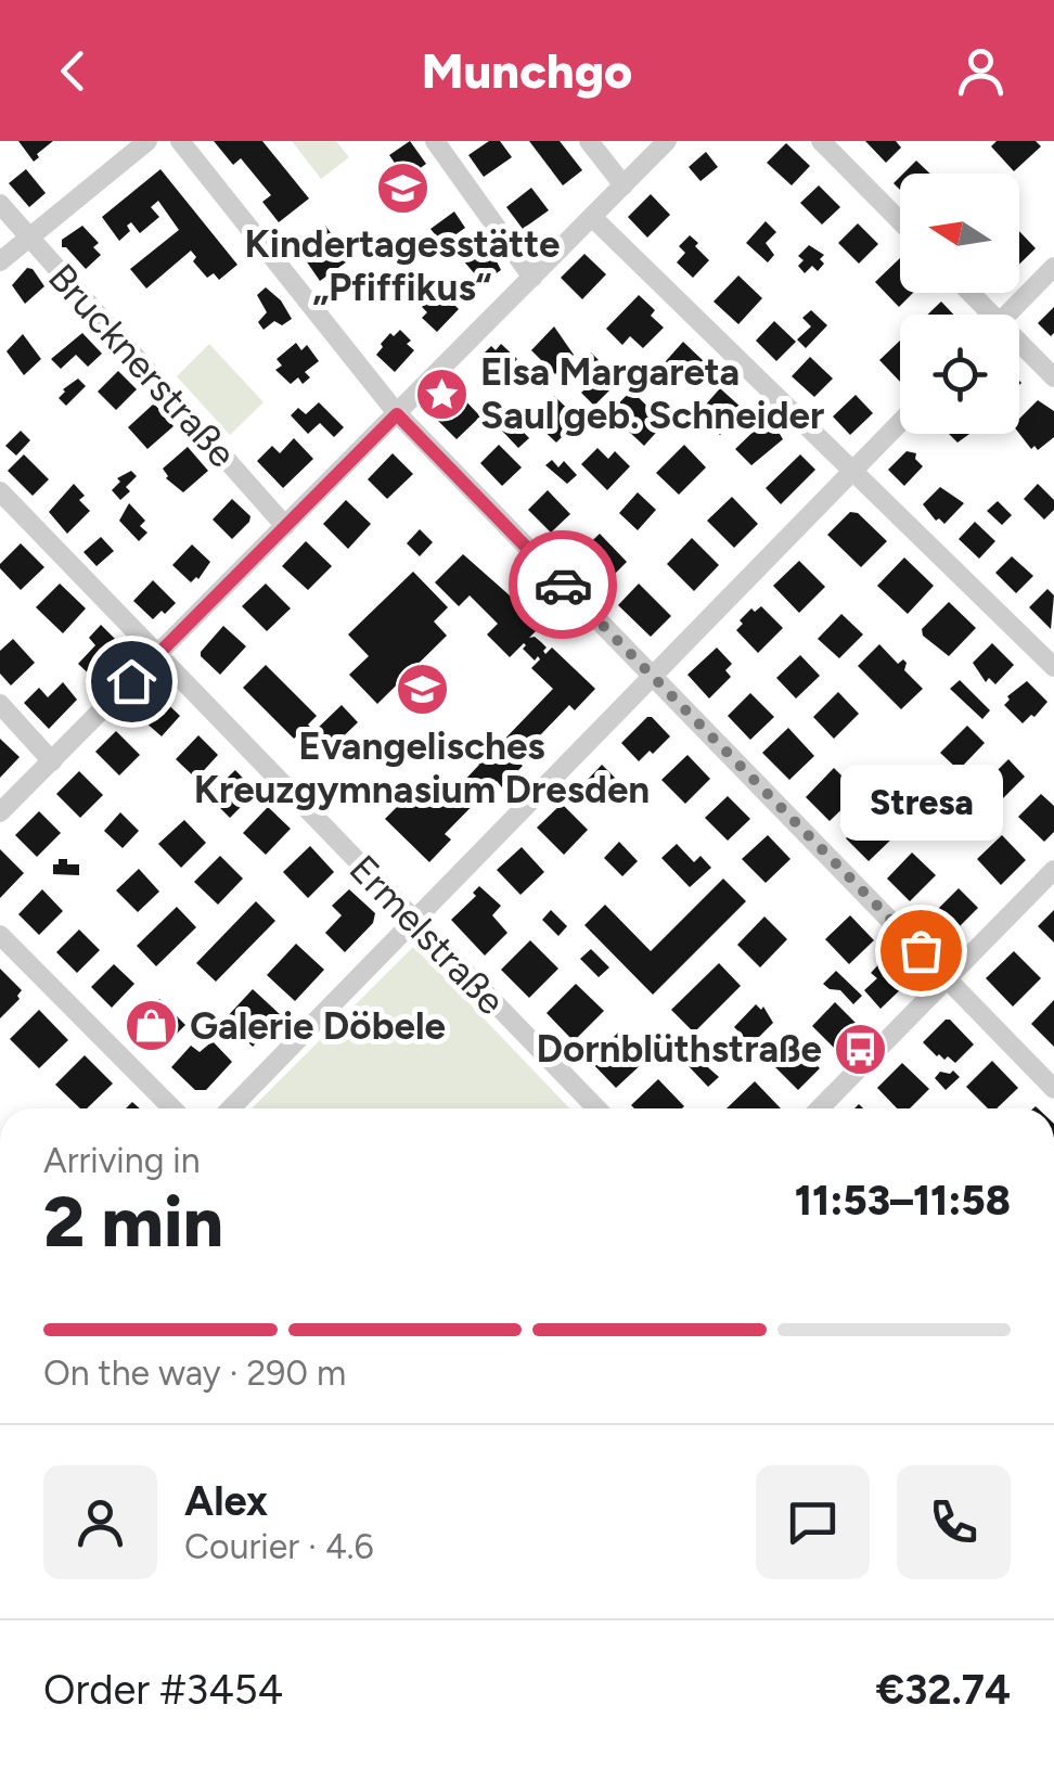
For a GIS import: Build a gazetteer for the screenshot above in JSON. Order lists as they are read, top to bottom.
{
  "streets": {
    "street": ["Brucknerstraße", "Ermelstraße"]
  },
  "places": {
    "school or university": ["Kindertagesstätte „Pfiffikus“", "Evangelisches Kreuzgymnasium Dresden"],
    "place": ["Elsa Margareta Saul geb. Schneider"],
    "other": ["Stresa"],
    "shop": ["Galerie Döbele"],
    "bus stop": ["Dornblüthstraße"]
  },
  "north": "left",
  "page": {
    "header": "Munchgo",
    "bubble": "Stresa",
    "heading": ["2 min", "Arriving in", "11:53–11:58"],
    "panel": [
      "Alex",
      "Courier · 4.6",
      "Order #3454",
      "€32.74"
    ],
    "bar": "On the way · 290 m"
  }
}
